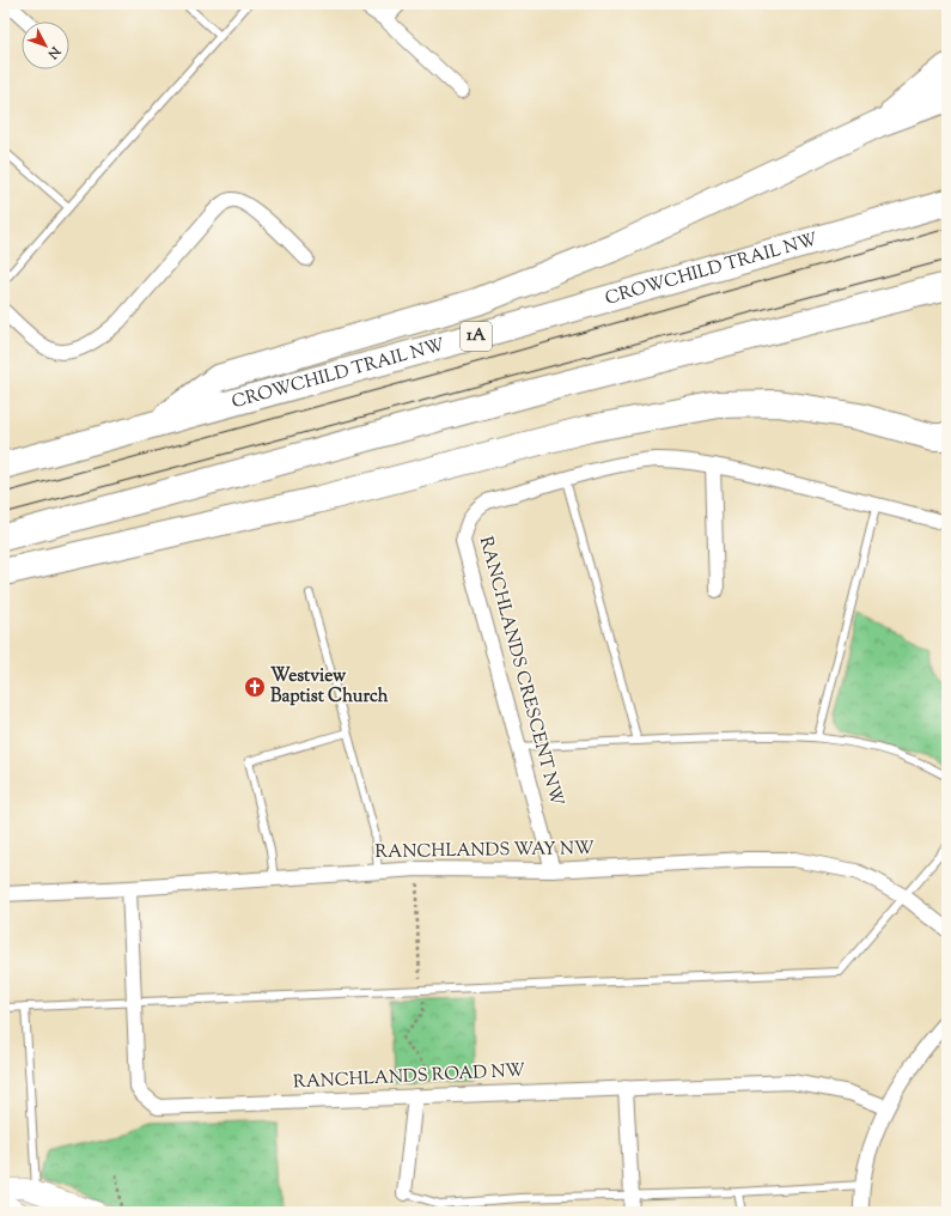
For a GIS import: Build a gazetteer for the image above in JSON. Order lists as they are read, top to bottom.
{
  "streets": {
    "highway": ["CROWCHILD TRAIL NW", "1A"],
    "street": ["RANCHLANDS CRESCENT NW", "RANCHLANDS WAY NW", "RANCHLANDS ROAD NW"]
  },
  "crossings": [
    ["RANCHLANDS CRESCENT NW", "RANCHLANDS WAY NW"],
    ["RANCHLANDS WAY NW", "RANCHLANDS ROAD NW"]
  ],
  "places": {
    "church": ["Westview Baptist Church"]
  },
  "north": "bottom right"
}
